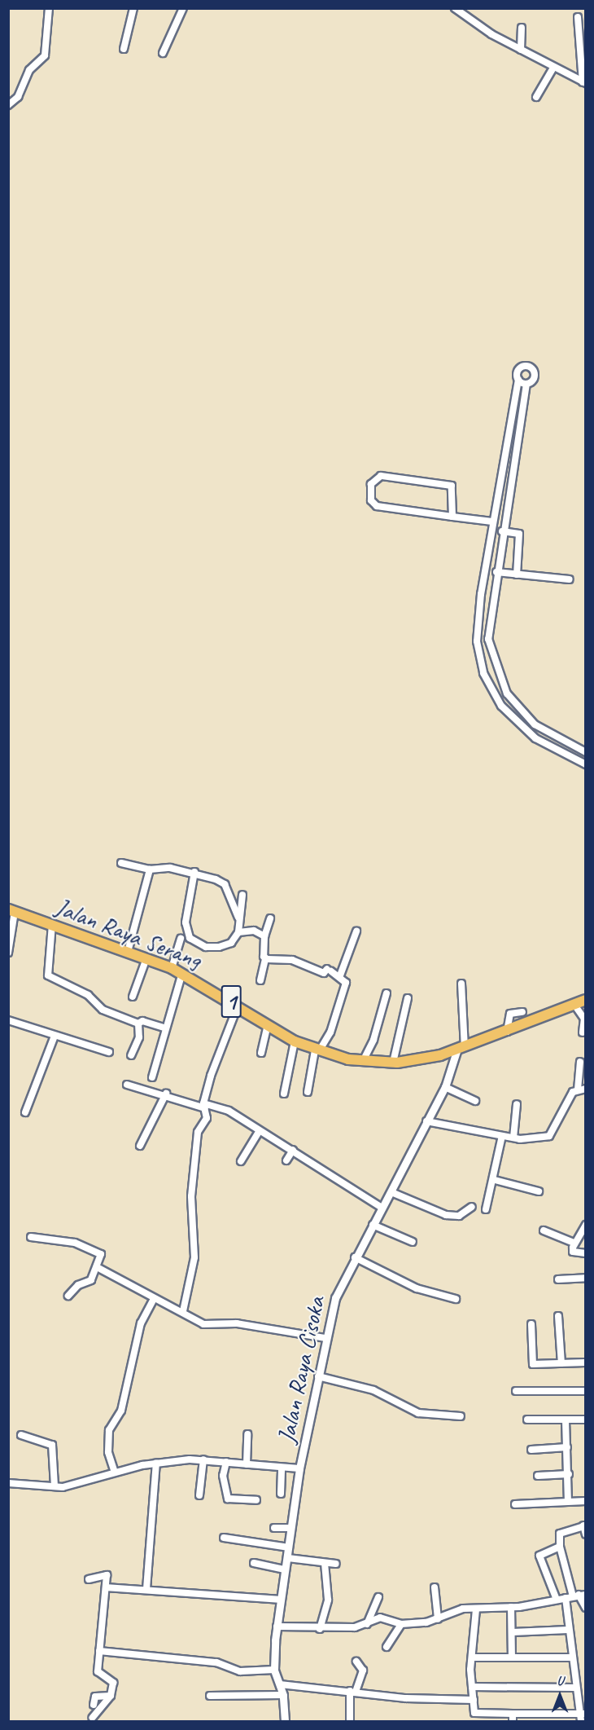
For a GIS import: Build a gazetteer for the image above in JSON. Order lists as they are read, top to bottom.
{
  "streets": {
    "highway": ["Jalan Raya Serang", "1"],
    "street": ["Jalan Raya Cisoka"]
  },
  "crossings": [
    ["Jalan Raya Serang", "Jalan Raya Cisoka"]
  ],
  "north": "top"
}
